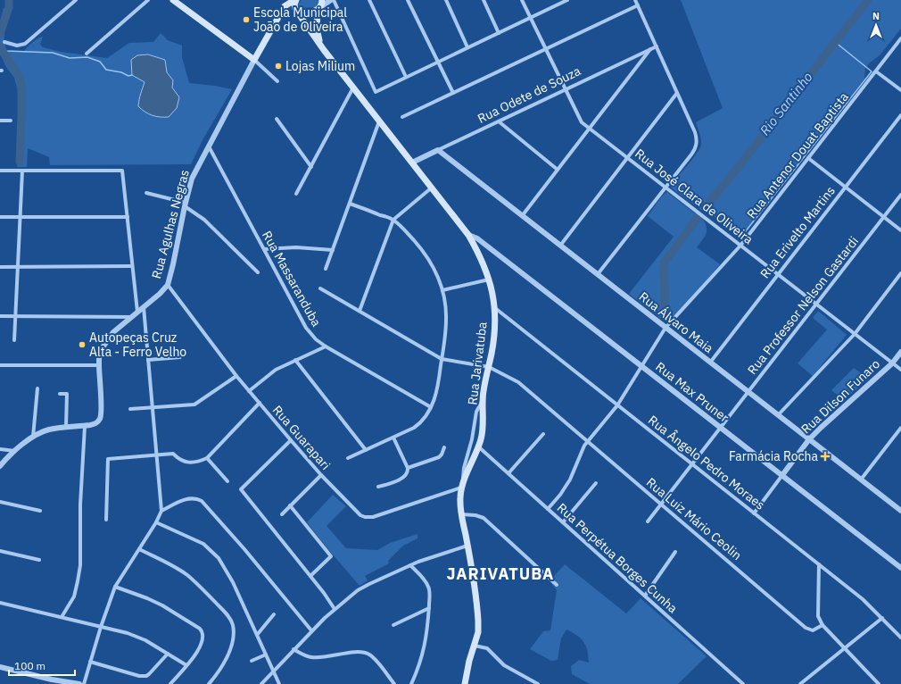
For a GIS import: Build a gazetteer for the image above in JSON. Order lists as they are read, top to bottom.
{
  "streets": {
    "main road": ["Rua Agulhas Negras", "Rua Jarivatuba"],
    "street": [
      "Rua Odete de Souza",
      "Rua Antenor Douat Baptista",
      "Rua José Clara de Oliveira",
      "Rua Erivelto Martins",
      "Rua Massaranduba",
      "Rua Professor Nelson Gastardi",
      "Rua Álvaro Maia",
      "Rua Max Pruner",
      "Rua Dilson Funaro",
      "Rua Guarapari",
      "Rua Ângelo Pedro Moraes",
      "Rua Luiz Mário Ceolin",
      "Rua Perpétua Borges Cunha"
    ]
  },
  "crossings": [
    ["Rua Odete de Souza", "Rua José Clara de Oliveira"],
    ["Rua Odete de Souza", "Rua Álvaro Maia"],
    ["Rua Odete de Souza", "Rua Jarivatuba"],
    ["Rua Antenor Douat Baptista", "Rua José Clara de Oliveira"],
    ["Rua Antenor Douat Baptista", "Rua Álvaro Maia"],
    ["Rua Antenor Douat Baptista", "Rua Max Pruner"],
    ["Rua Antenor Douat Baptista", "Rua Ângelo Pedro Moraes"],
    ["Rua Antenor Douat Baptista", "Rua Luiz Mário Ceolin"],
    ["Rua Antenor Douat Baptista", "Rua Perpétua Borges Cunha"],
    ["Rua José Clara de Oliveira", "Rua Erivelto Martins"],
    ["Rua José Clara de Oliveira", "Rua Professor Nelson Gastardi"],
    ["Rua José Clara de Oliveira", "Rua Dilson Funaro"],
    ["Rua Agulhas Negras", "Rua Massaranduba"],
    ["Rua Agulhas Negras", "Rua Jarivatuba"],
    ["Rua Agulhas Negras", "Rua Guarapari"],
    ["Rua Erivelto Martins", "Rua Álvaro Maia"],
    ["Rua Professor Nelson Gastardi", "Rua Álvaro Maia"],
    ["Rua Professor Nelson Gastardi", "Rua Max Pruner"],
    ["Rua Professor Nelson Gastardi", "Rua Ângelo Pedro Moraes"],
    ["Rua Professor Nelson Gastardi", "Rua Luiz Mário Ceolin"],
    ["Rua Álvaro Maia", "Rua Dilson Funaro"],
    ["Rua Jarivatuba", "Rua Max Pruner"],
    ["Rua Jarivatuba", "Rua Guarapari"],
    ["Rua Jarivatuba", "Rua Ângelo Pedro Moraes"],
    ["Rua Jarivatuba", "Rua Luiz Mário Ceolin"],
    ["Rua Jarivatuba", "Rua Perpétua Borges Cunha"],
    ["Rua Max Pruner", "Rua Dilson Funaro"]
  ],
  "districts": ["JARIVATUBA"],
  "water": ["Rio Santinho"],
  "places": {
    "other": ["Escola Municipal João de Oliveira", "Lojas Milium", "Autopeças Cruz Alta - Ferro Velho"],
    "health": ["Farmácia Rocha"]
  },
  "scale_bar": "100 m",
  "north": "top"
}
